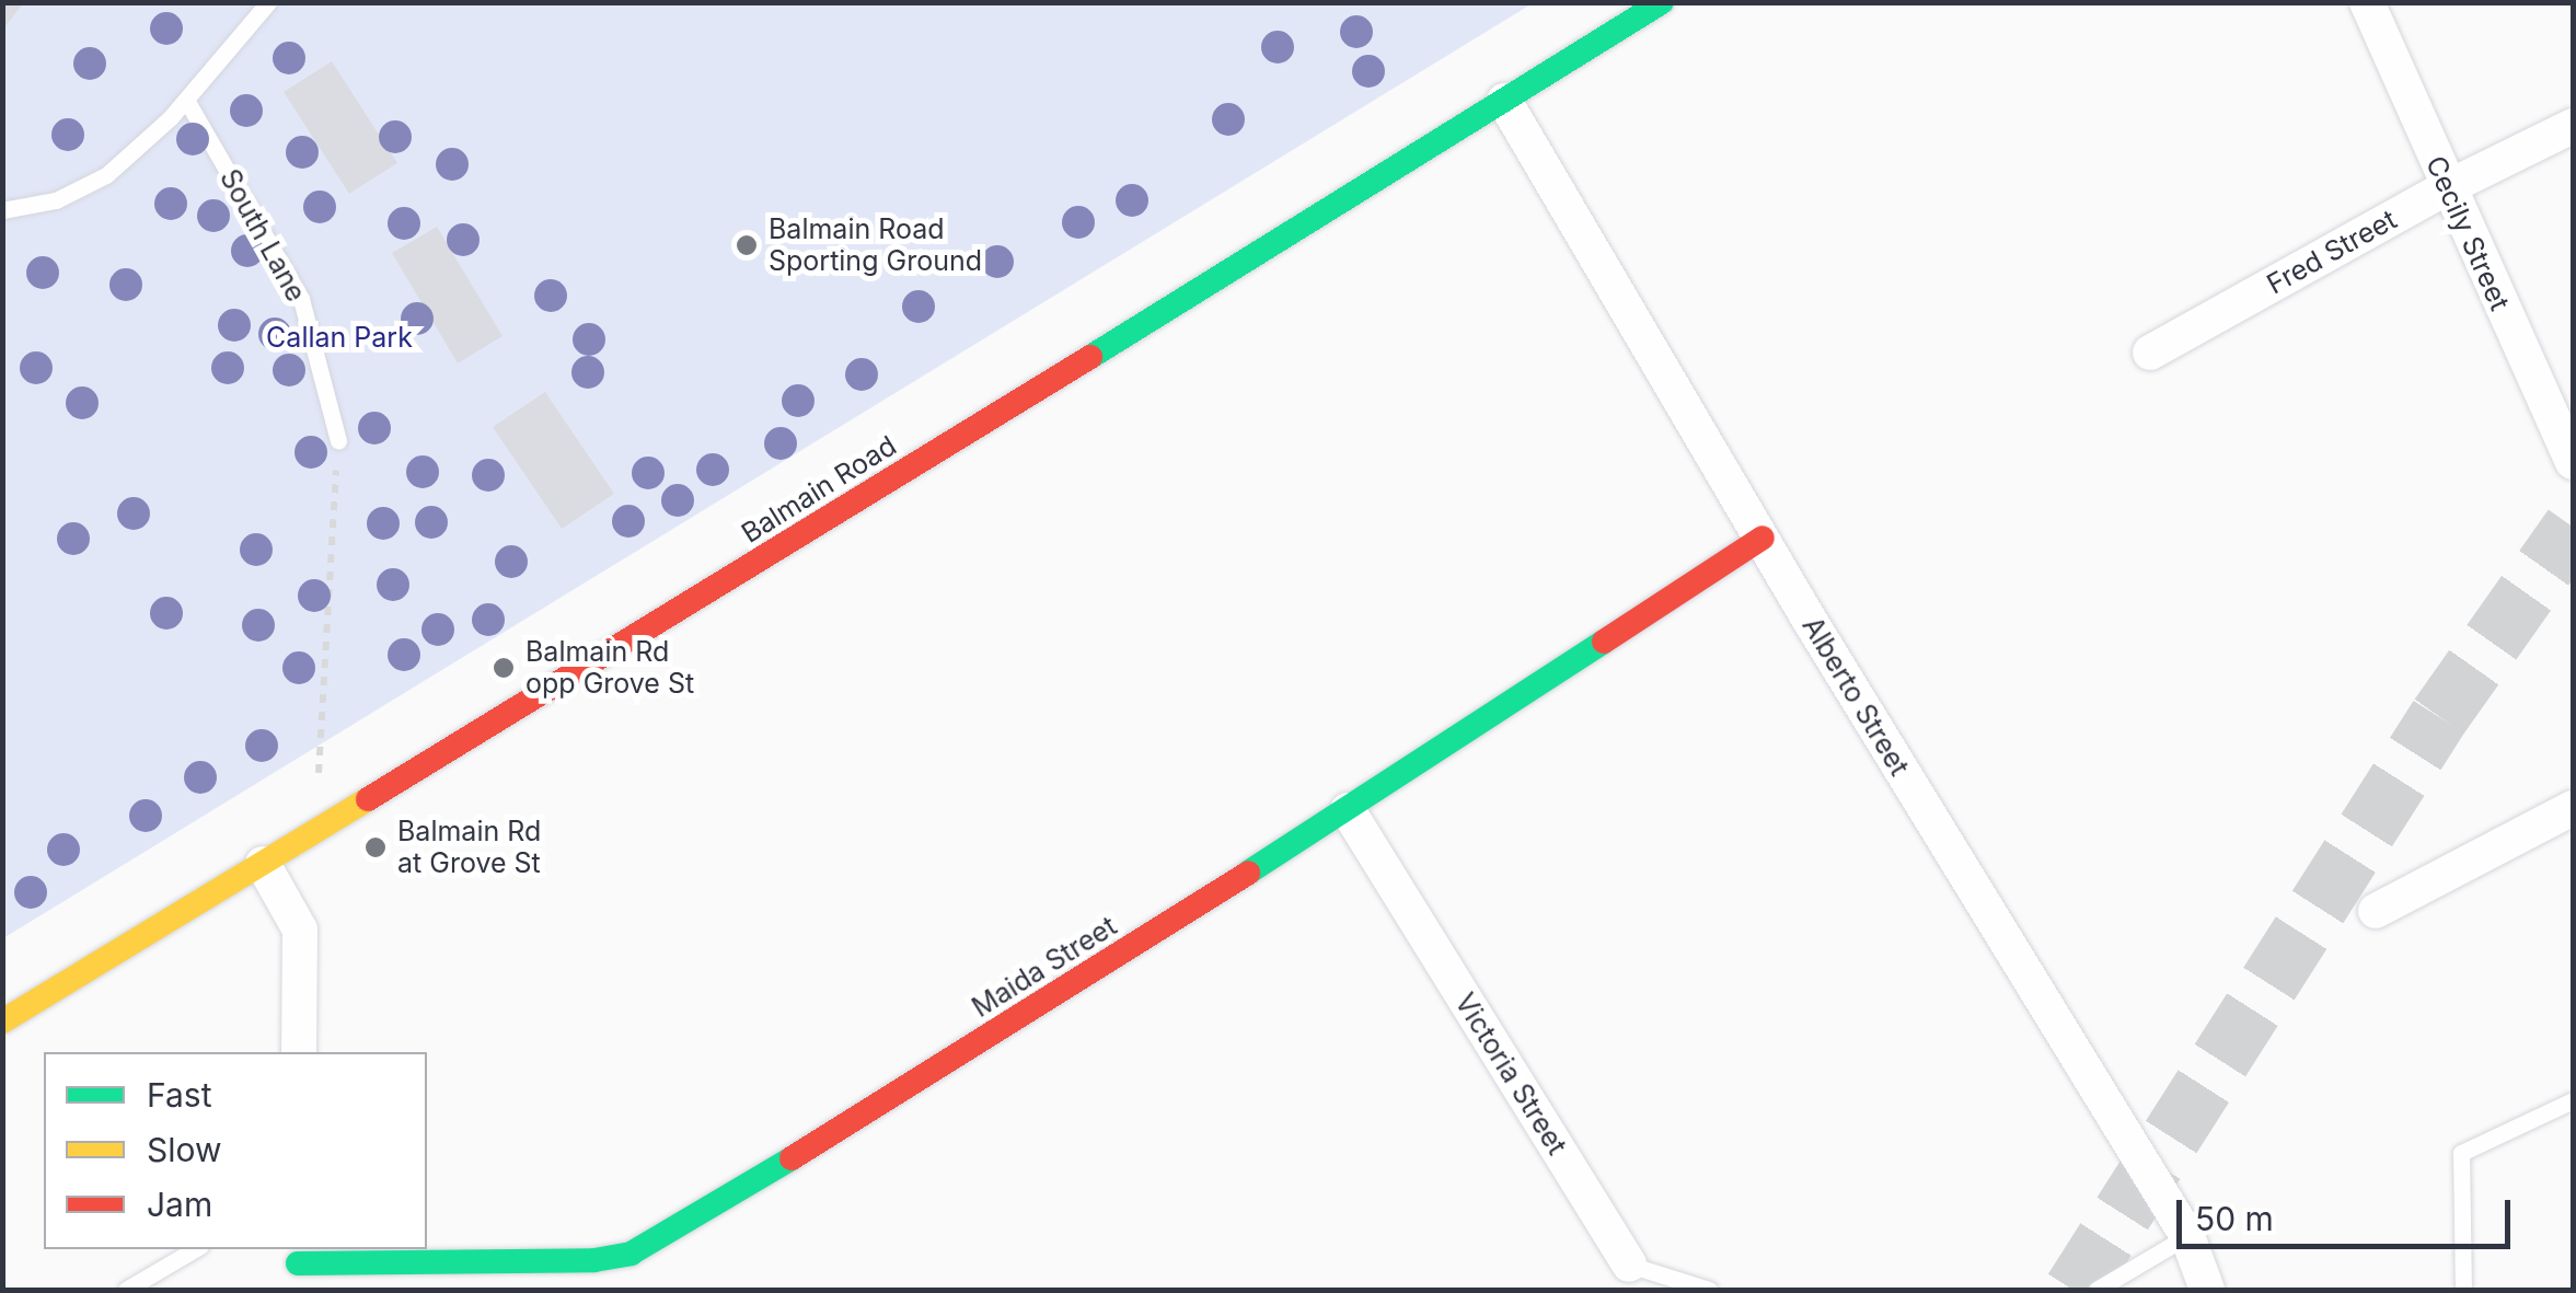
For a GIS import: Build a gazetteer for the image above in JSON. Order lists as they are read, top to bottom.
{
  "streets": {
    "main road": ["Balmain Road", "Maida Street"],
    "street": [
      "Cecily Street",
      "Fred Street",
      "Alberto Street",
      "Victoria Street"
    ],
    "lane": ["South Lane"]
  },
  "crossings": [
    ["Cecily Street", "Fred Street"],
    ["Balmain Road", "Alberto Street"],
    ["Alberto Street", "Maida Street"],
    ["Maida Street", "Victoria Street"]
  ],
  "parks": ["Callan Park"],
  "places": ["Balmain Road Sporting Ground", "Balmain Rd opp Grove St", "Balmain Rd at Grove St"],
  "legend": ["Fast", "Slow", "Jam"],
  "scale_bar": "50 m"
}
